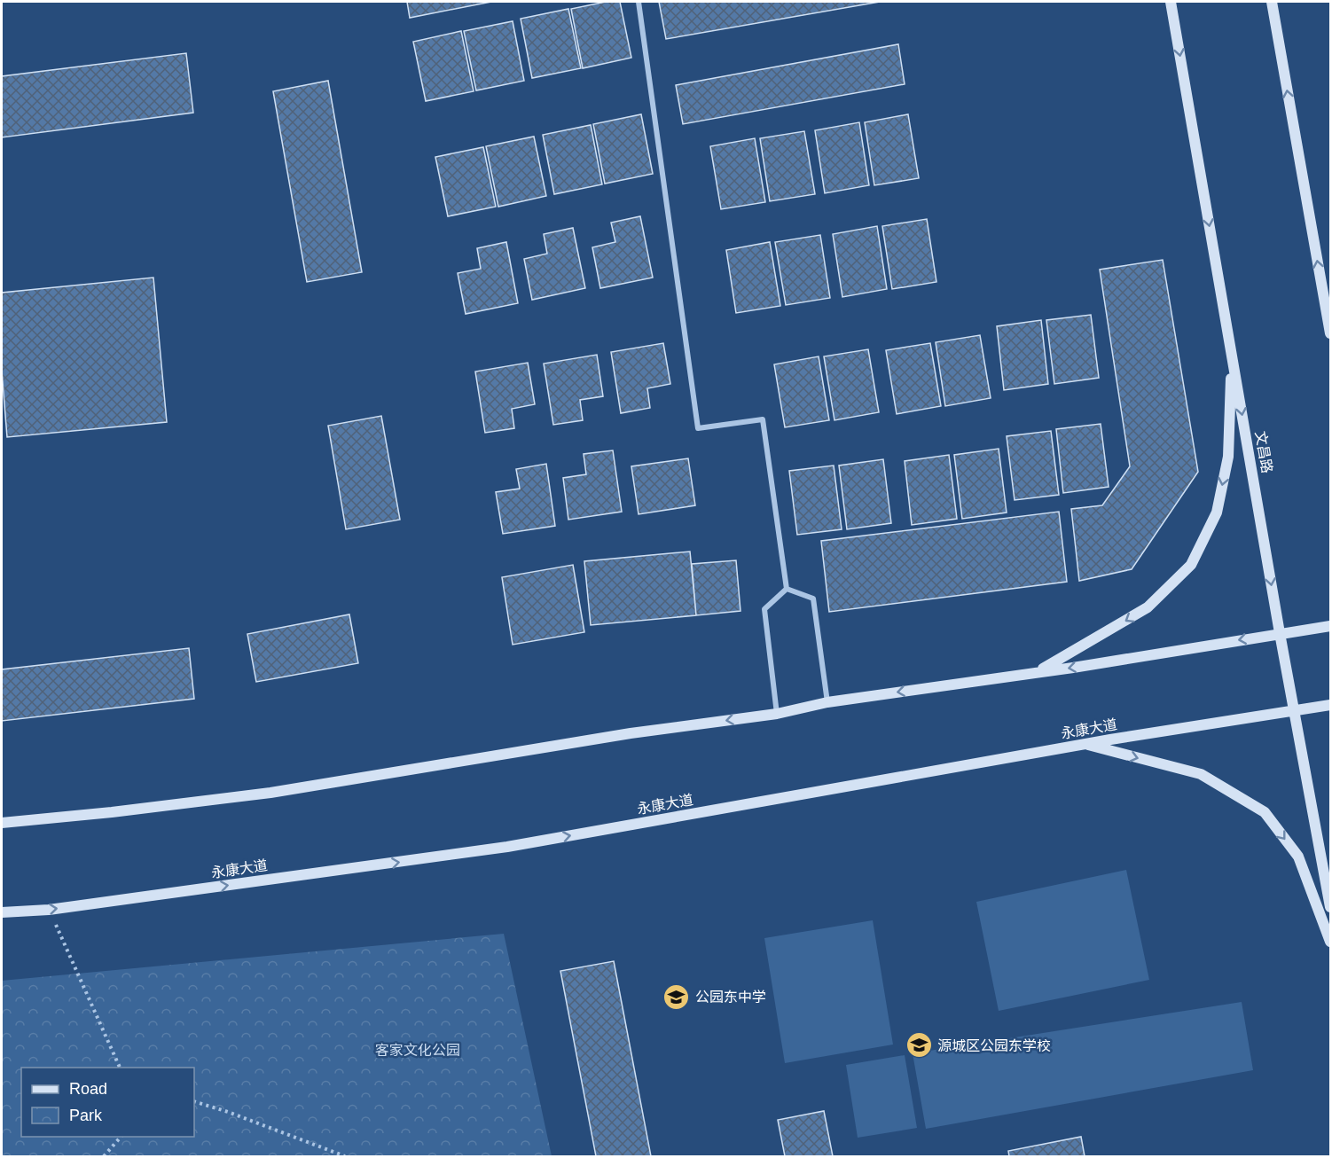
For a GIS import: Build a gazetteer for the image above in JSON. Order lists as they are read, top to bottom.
{
  "streets": {
    "main road": ["文昌路", "永康大道"]
  },
  "crossings": [
    ["文昌路", "永康大道"]
  ],
  "one_way": ["文昌路"],
  "parks": ["客家文化公园"],
  "places": {
    "school or university": ["公园东中学", "源城区公园东学校"]
  },
  "legend": ["Road", "Park"]
}
